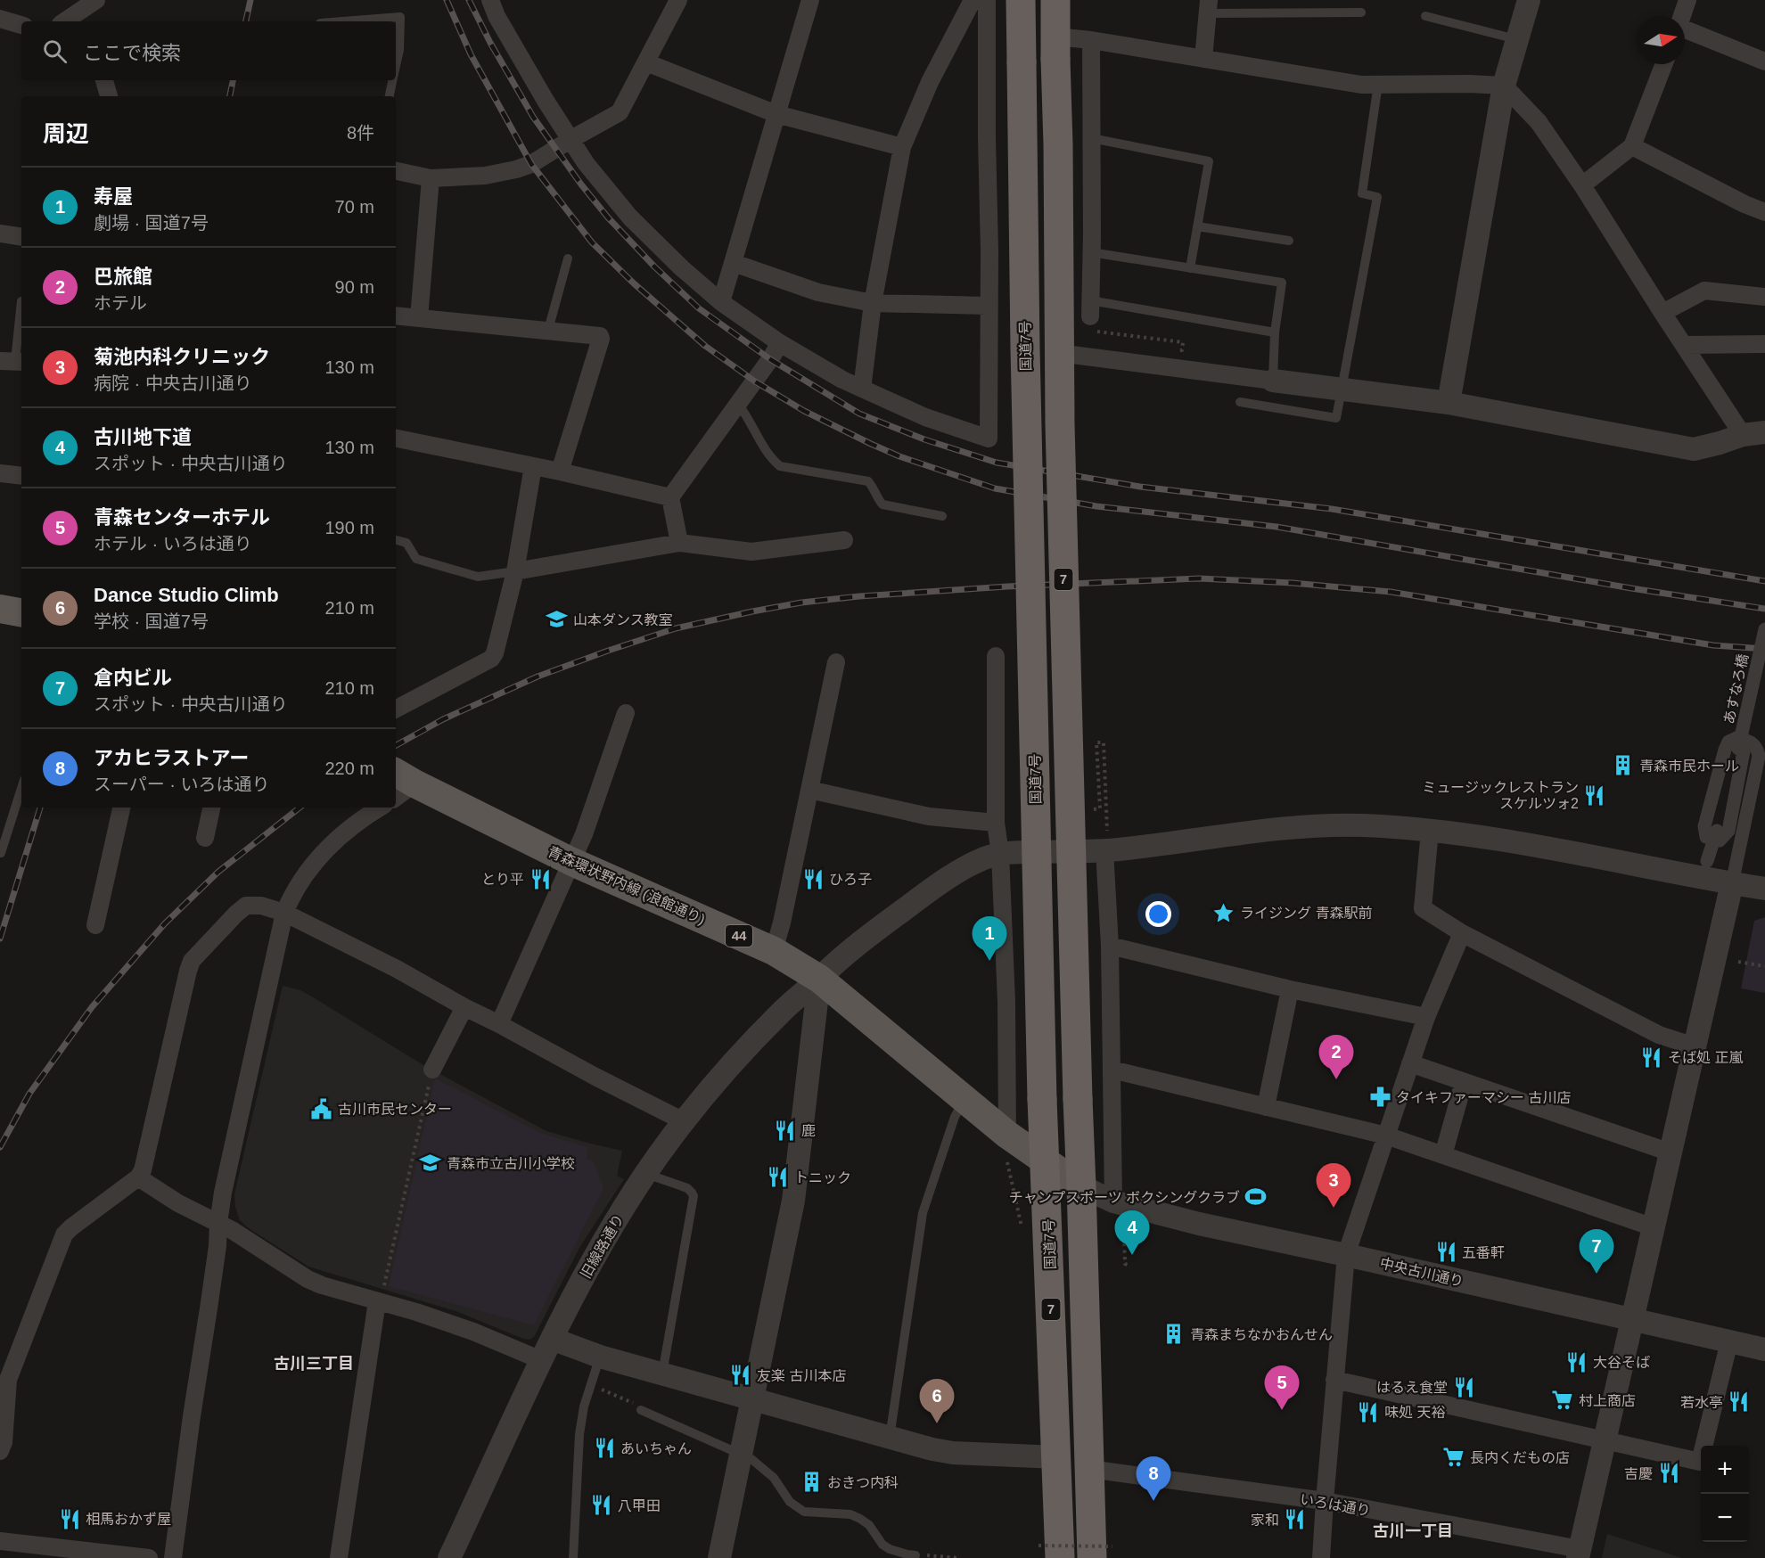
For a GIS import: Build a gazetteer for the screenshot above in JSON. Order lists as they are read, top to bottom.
{
  "streets": {
    "highway": ["国道7号", "7"],
    "main road": ["青森環状野内線 (浪館通り)", "44"],
    "street": [
      "あすなろ橋",
      "旧線路通り",
      "中央古川通り",
      "いろは通り"
    ]
  },
  "crossings": [
    ["国道7号", "青森環状野内線 (浪館通り)"],
    ["7", "青森環状野内線 (浪館通り)"],
    ["7", "中央古川通り"],
    ["7", "いろは通り"],
    ["あすなろ橋", "旧線路通り"],
    ["青森環状野内線 (浪館通り)", "旧線路通り"],
    ["青森環状野内線 (浪館通り)", "中央古川通り"]
  ],
  "districts": ["古川三丁目", "古川一丁目"],
  "places": {
    "school or university": ["山本ダンス教室", "青森市立古川小学校"],
    "building": ["青森市民ホール", "青森まちなかおんせん", "おきつ内科"],
    "restaurant": [
      "ミュージックレストラン スケルツォ2",
      "とり平",
      "ひろ子",
      "そば処 正嵐",
      "鹿",
      "トニック",
      "五番軒",
      "大谷そば",
      "友楽 古川本店",
      "はるえ食堂",
      "若水亭",
      "味処 天裕",
      "あいちゃん",
      "吉慶",
      "八甲田",
      "相馬おかず屋",
      "家和"
    ],
    "place": ["ライジング 青森駅前"],
    "pharmacy": ["タイキファーマシー 古川店"],
    "public building": ["古川市民センター"],
    "sports": ["チャンプスポーツ ボクシングクラブ"],
    "supermarket": ["村上商店", "長内くだもの店"]
  },
  "north": "right",
  "page": {
    "search": "ここで検索",
    "heading": ["周辺", "8件"],
    "list": [
      {
        "mark": "1",
        "name": "寿屋",
        "note": "劇場 · 国道7号",
        "value": "70 m"
      },
      {
        "mark": "2",
        "name": "巴旅館",
        "note": "ホテル",
        "value": "90 m"
      },
      {
        "mark": "3",
        "name": "菊池内科クリニック",
        "note": "病院 · 中央古川通り",
        "value": "130 m"
      },
      {
        "mark": "4",
        "name": "古川地下道",
        "note": "スポット · 中央古川通り",
        "value": "130 m"
      },
      {
        "mark": "5",
        "name": "青森センターホテル",
        "note": "ホテル · いろは通り",
        "value": "190 m"
      },
      {
        "mark": "6",
        "name": "Dance Studio Climb",
        "note": "学校 · 国道7号",
        "value": "210 m"
      },
      {
        "mark": "7",
        "name": "倉内ビル",
        "note": "スポット · 中央古川通り",
        "value": "210 m"
      },
      {
        "mark": "8",
        "name": "アカヒラストアー",
        "note": "スーパー · いろは通り",
        "value": "220 m"
      }
    ],
    "pins": [
      "1",
      "2",
      "3",
      "4",
      "7",
      "5",
      "6",
      "8"
    ],
    "map_buttons": ["+", "−"]
  }
}
